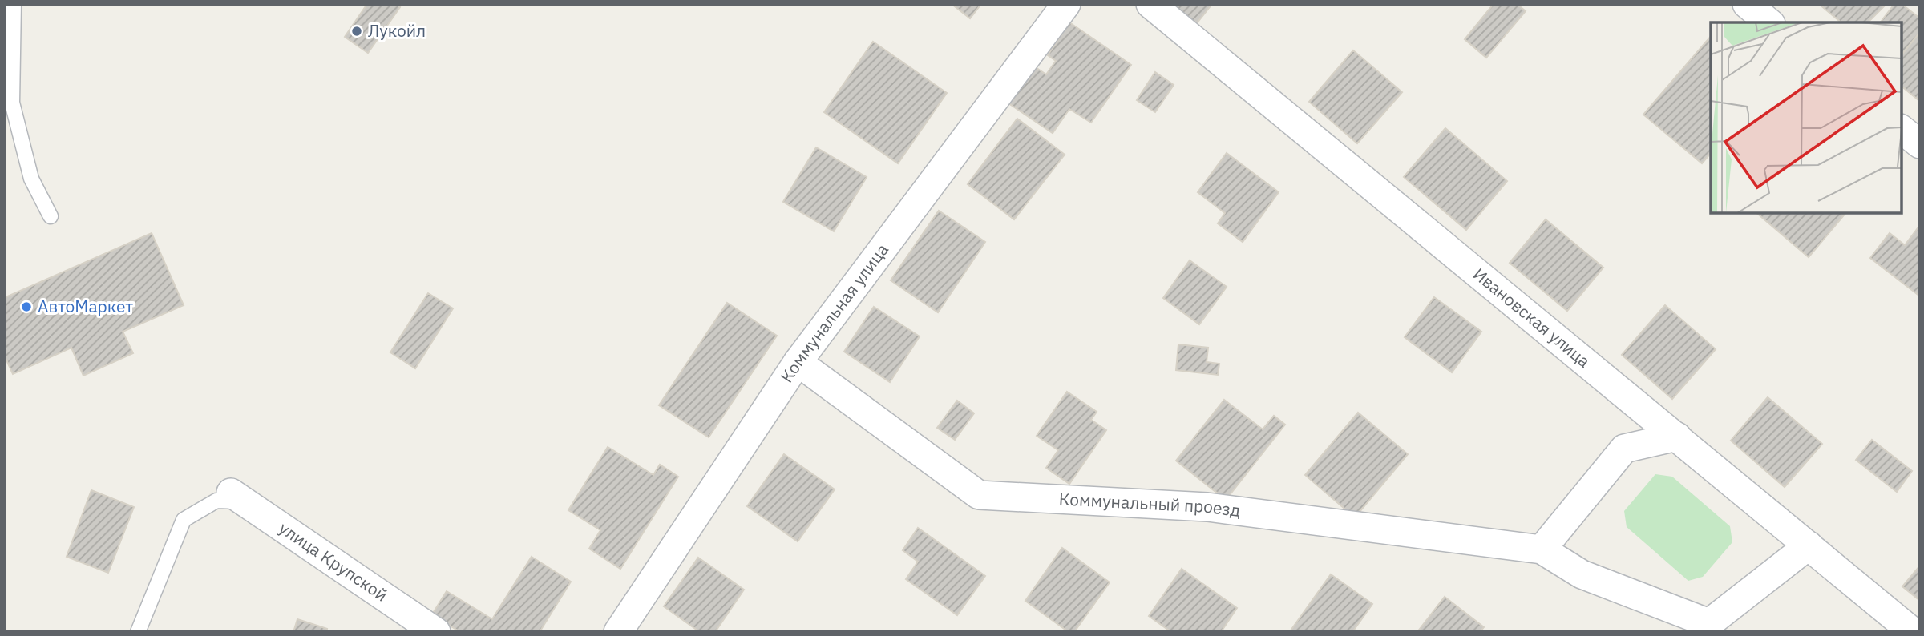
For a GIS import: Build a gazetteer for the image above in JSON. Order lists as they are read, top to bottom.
{
  "streets": {
    "street": [
      "Коммунальная улица",
      "Ивановская улица",
      "Коммунальный проезд",
      "улица Крупской"
    ]
  },
  "crossings": [
    ["Коммунальная улица", "Коммунальный проезд"],
    ["Ивановская улица", "Коммунальный проезд"]
  ],
  "places": ["Лукойл", "АвтоМаркет"]
}
